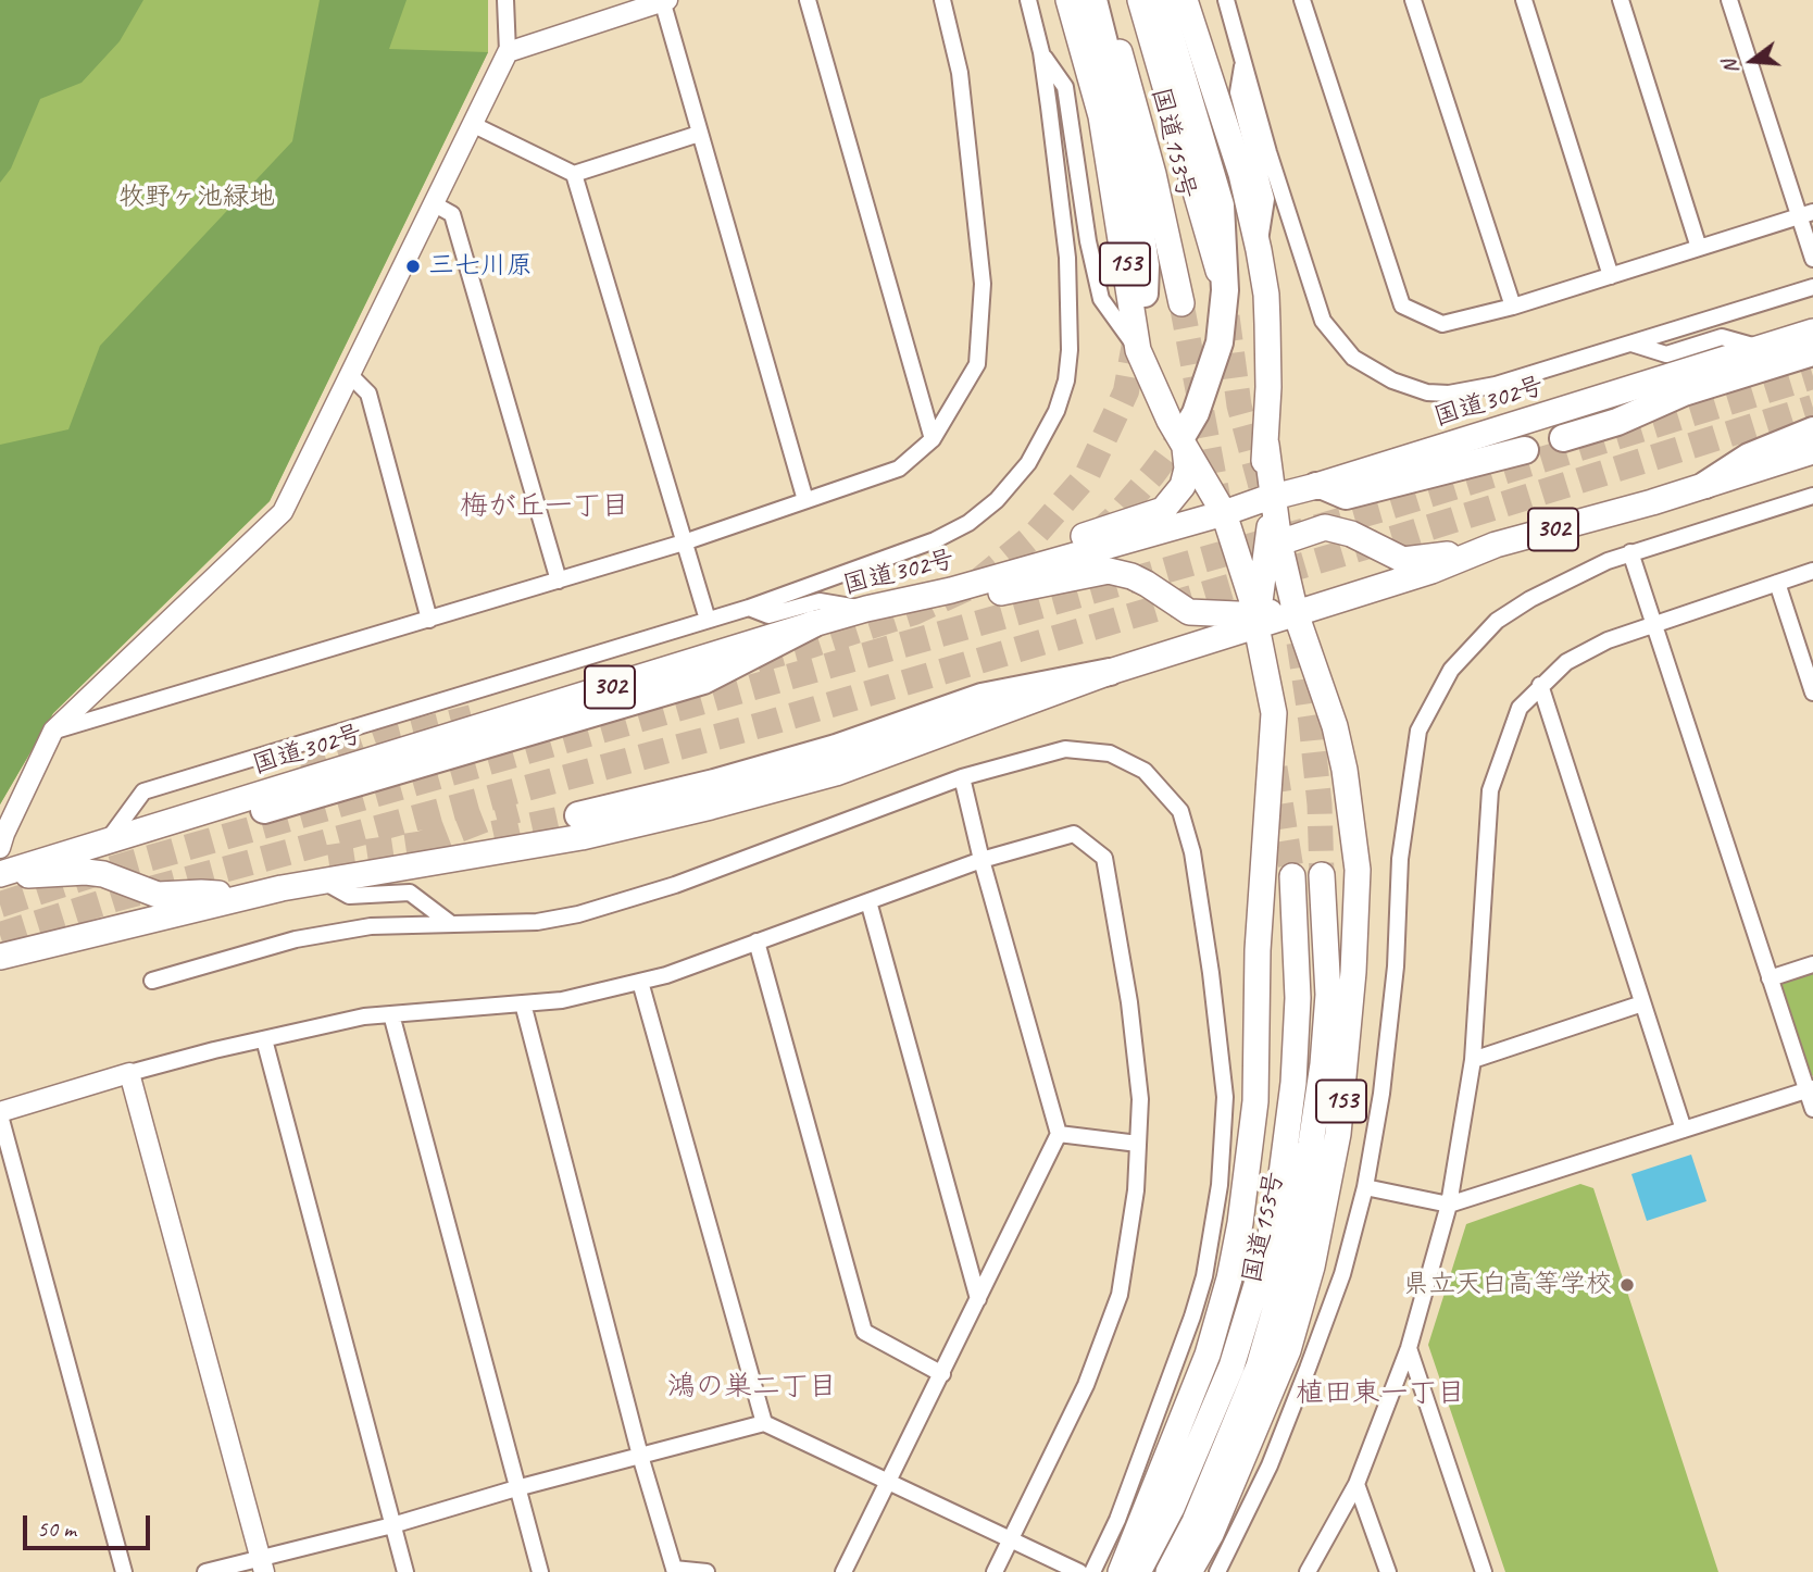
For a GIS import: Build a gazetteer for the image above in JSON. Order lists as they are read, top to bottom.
{
  "streets": {
    "highway": [
      "国道153号",
      "153",
      "国道302号",
      "302"
    ]
  },
  "crossings": [
    ["153", "国道302号"],
    ["153", "302"],
    ["国道302号", "302"]
  ],
  "districts": ["梅が丘一丁目", "鴻の巣二丁目", "植田東一丁目"],
  "parks": ["牧野ヶ池緑地"],
  "places": ["三七川原", "県立天白高等学校"],
  "scale_bar": "50 m",
  "north": "left"
}
